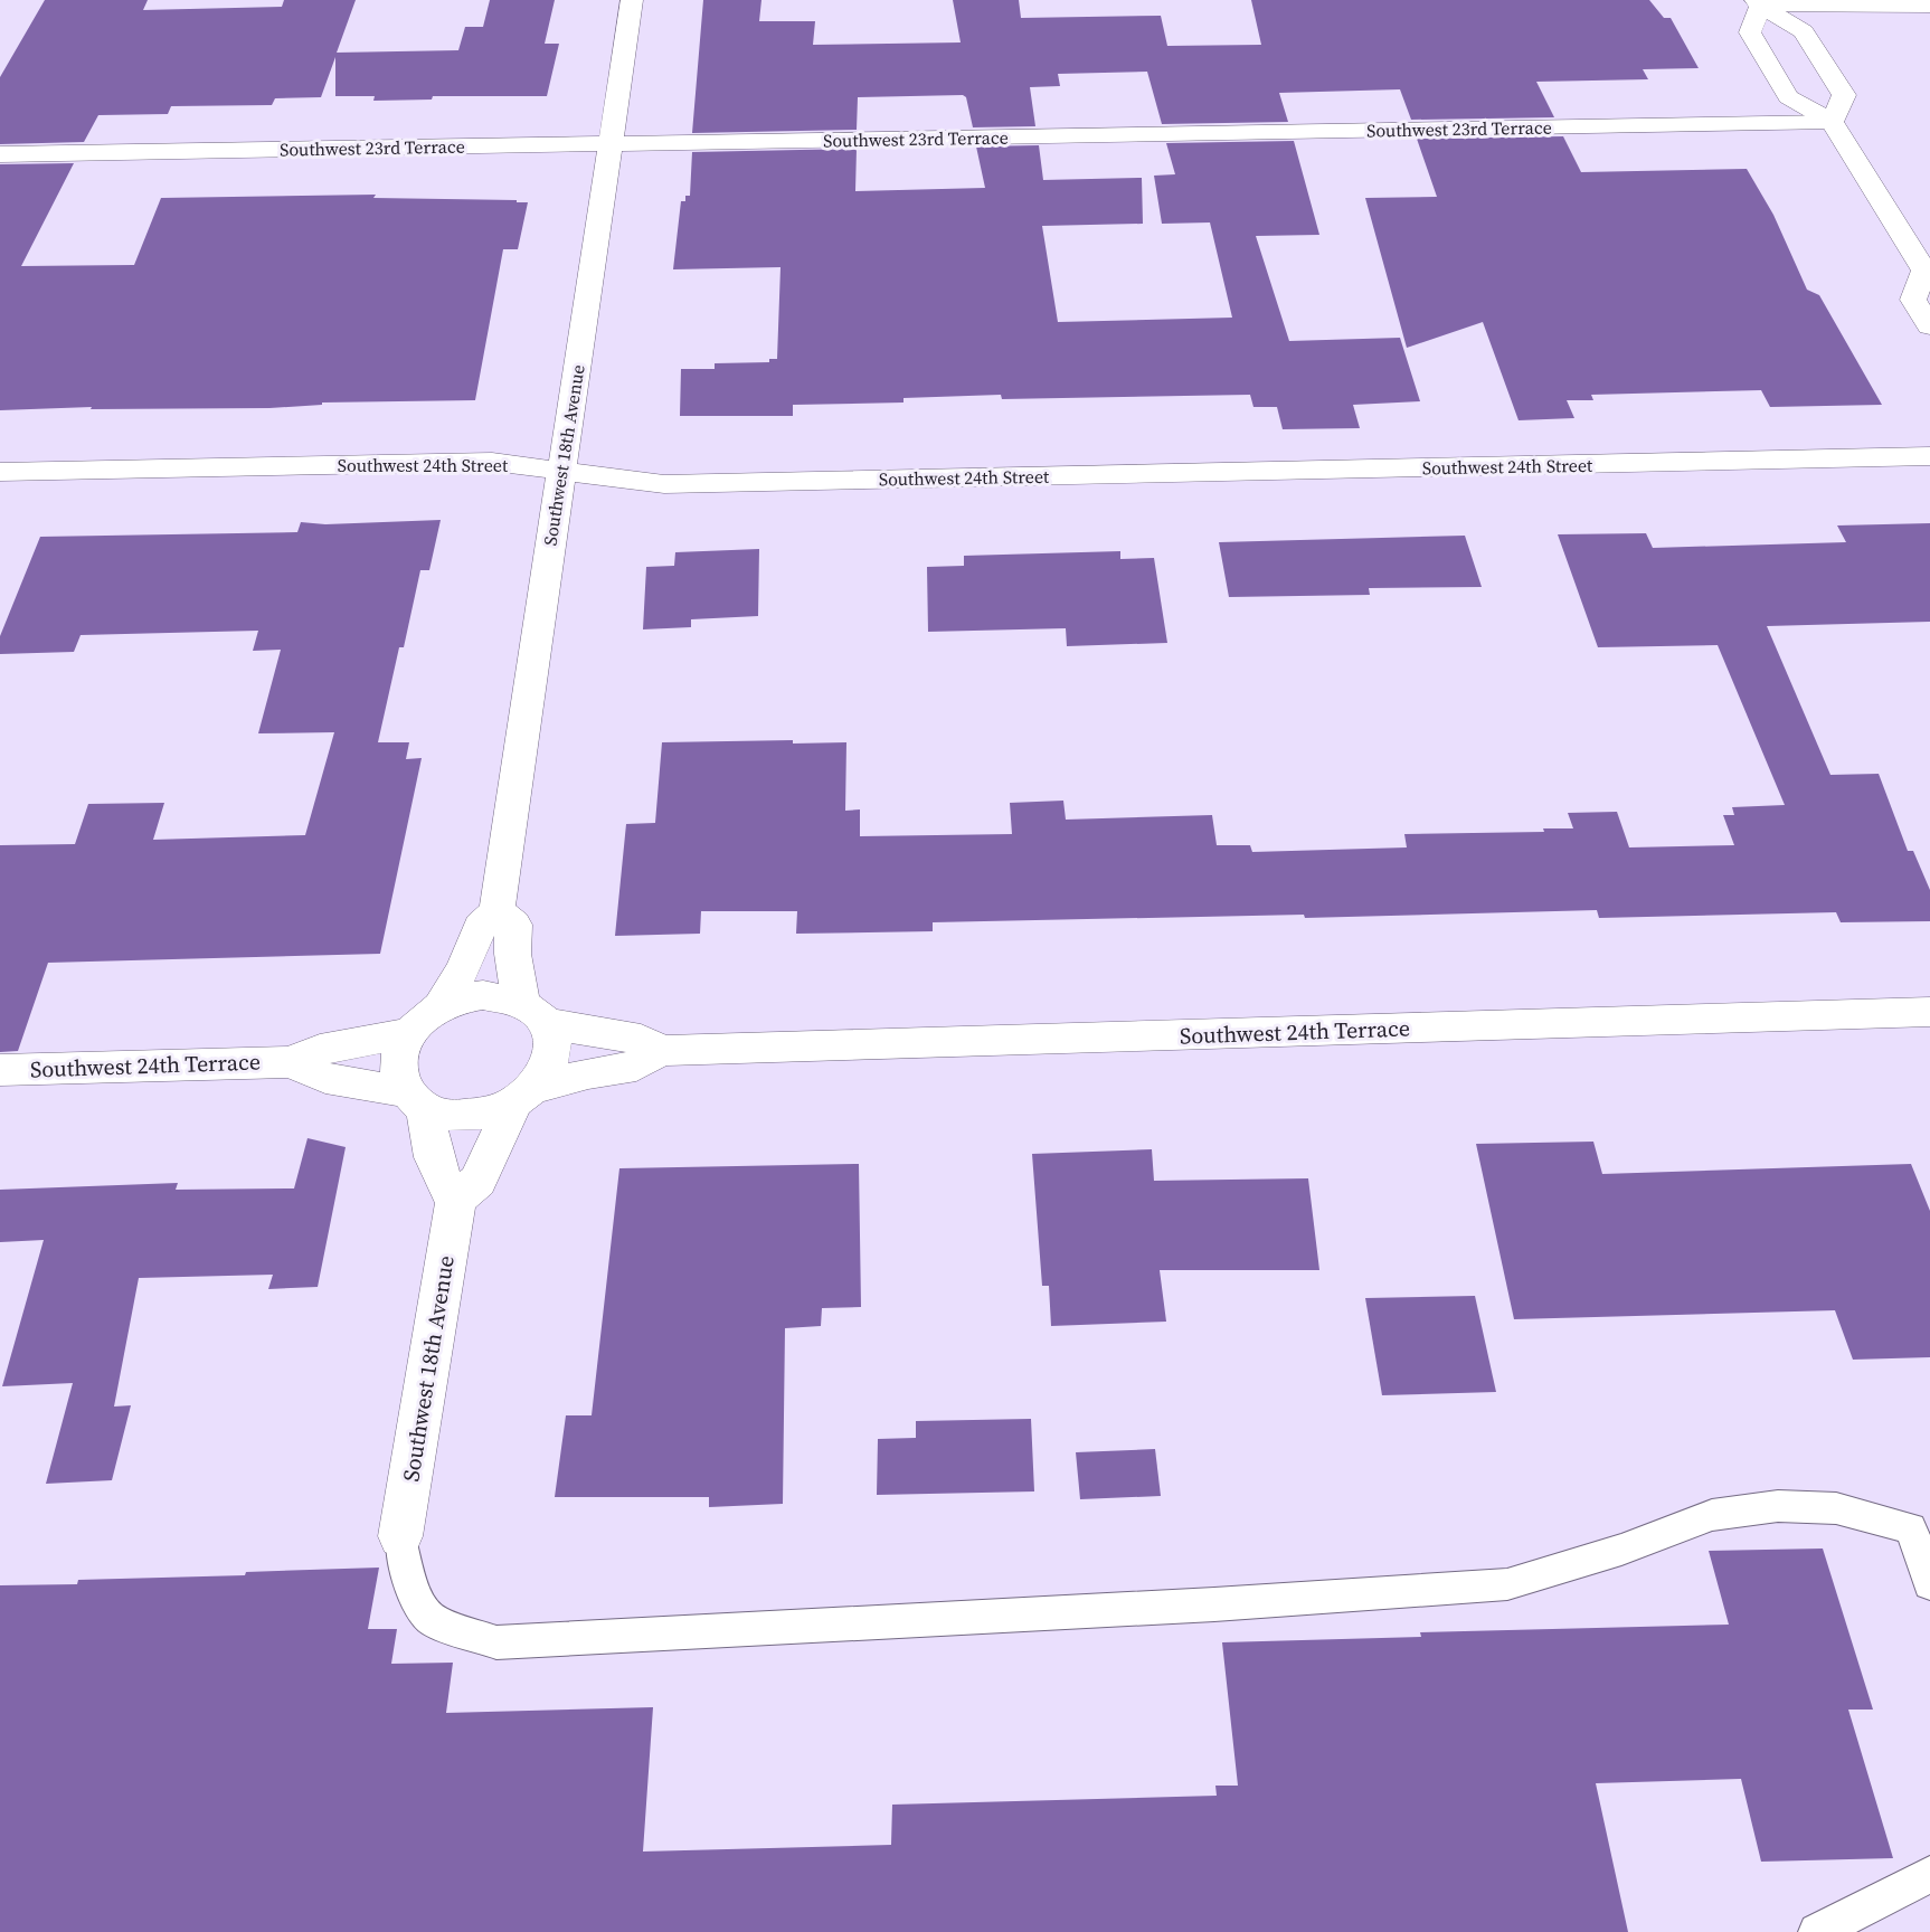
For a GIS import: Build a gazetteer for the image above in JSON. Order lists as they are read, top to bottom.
{
  "streets": {
    "street": [
      "Southwest 23rd Terrace",
      "Southwest 18th Avenue",
      "Southwest 24th Street",
      "Southwest 24th Terrace"
    ]
  },
  "crossings": [
    ["Southwest 23rd Terrace", "Southwest 18th Avenue"],
    ["Southwest 18th Avenue", "Southwest 24th Street"]
  ]
}
